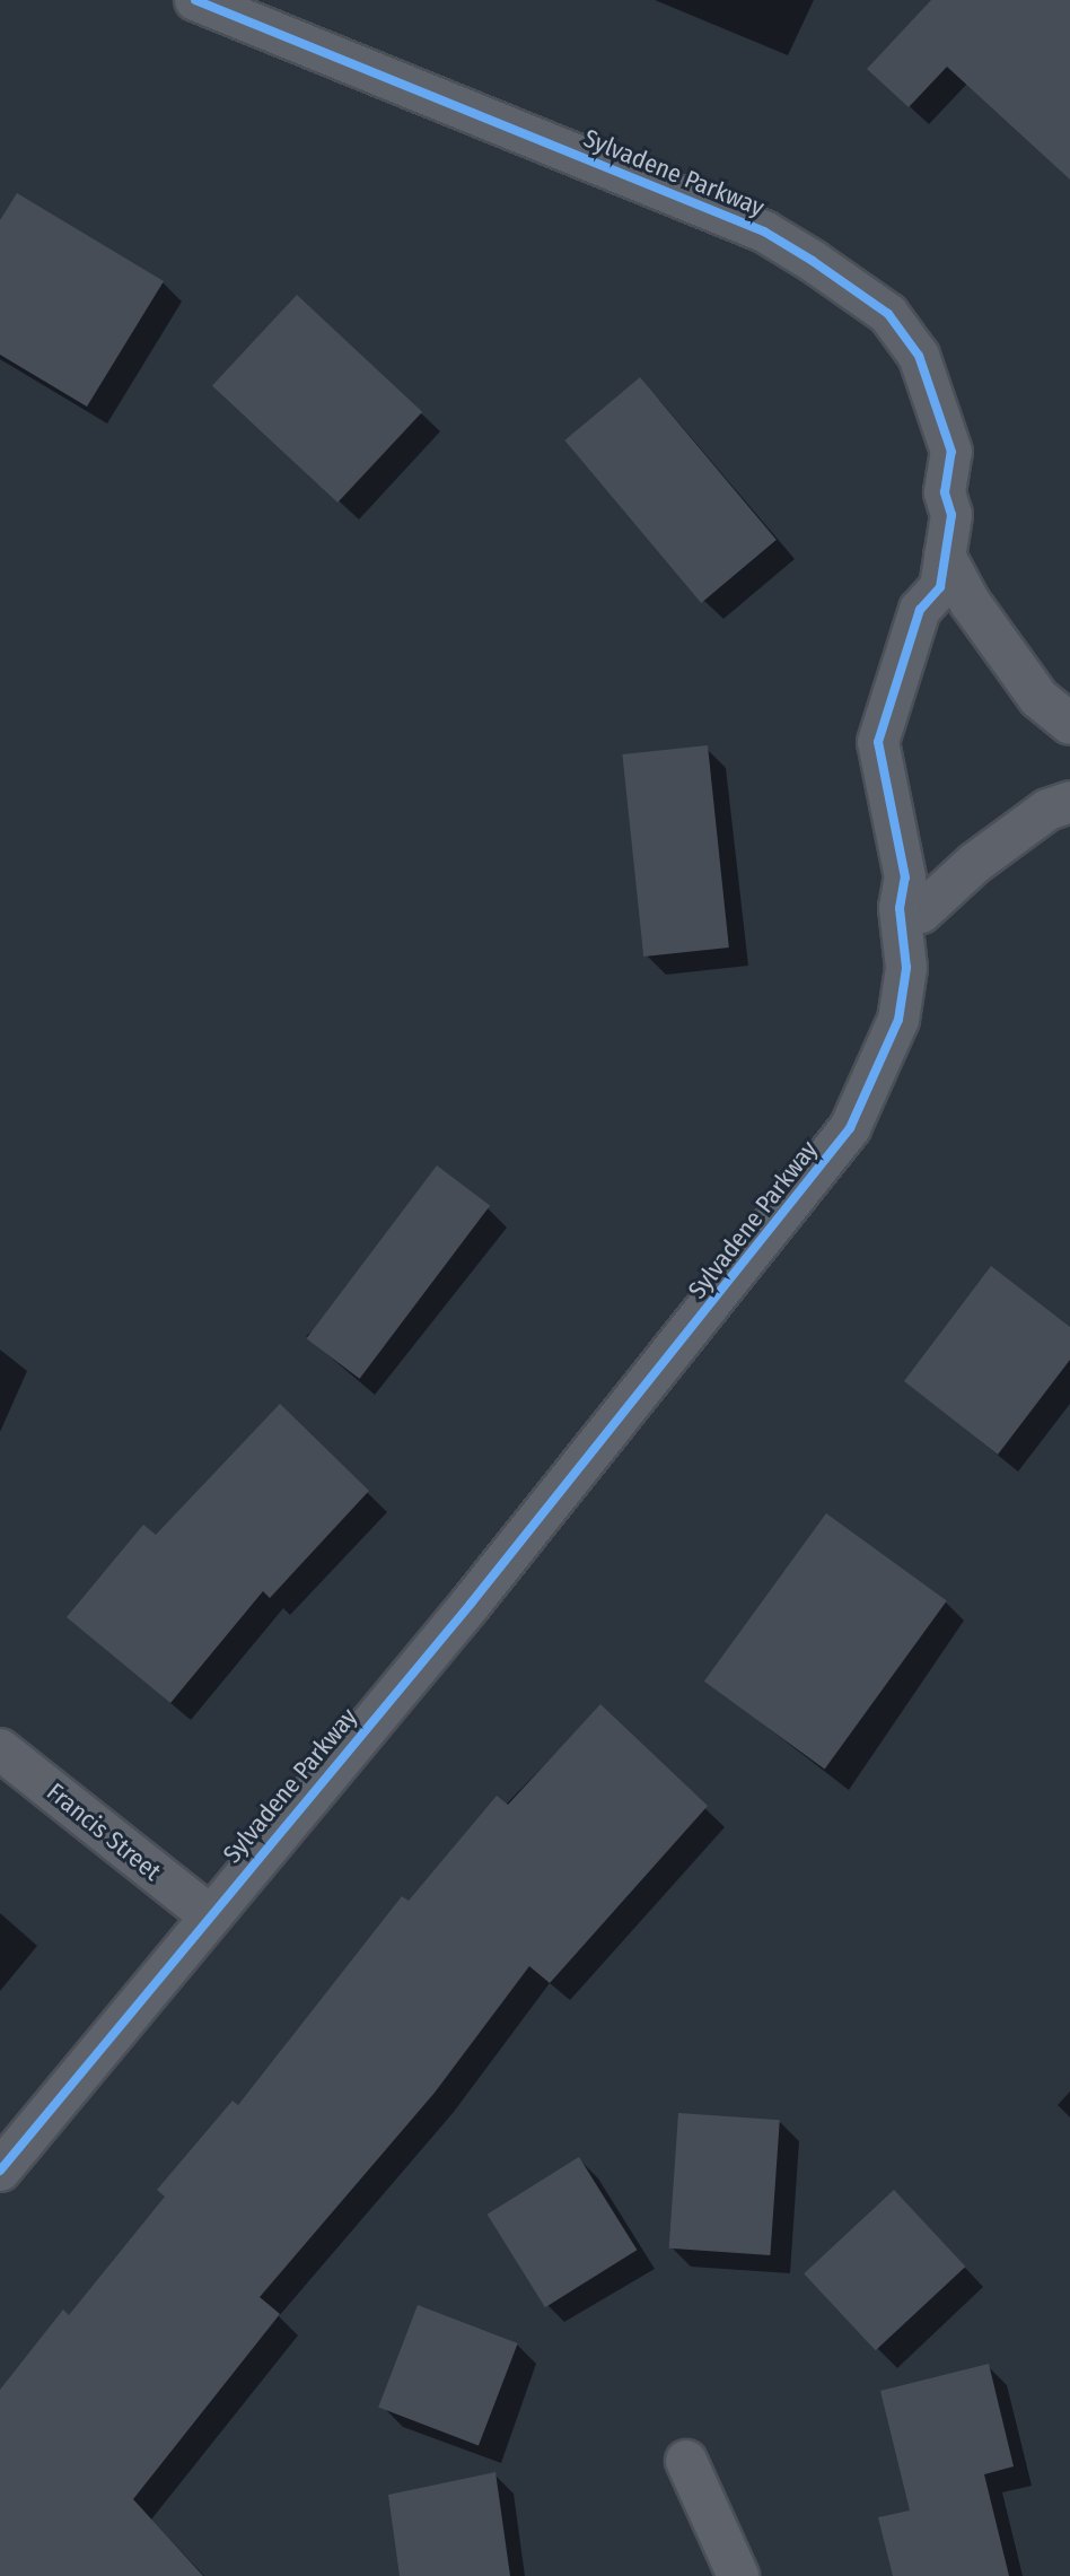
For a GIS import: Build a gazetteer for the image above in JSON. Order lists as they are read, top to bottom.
{
  "streets": {
    "street": ["Sylvadene Parkway", "Francis Street"]
  },
  "crossings": [
    ["Sylvadene Parkway", "Francis Street"]
  ]
}
